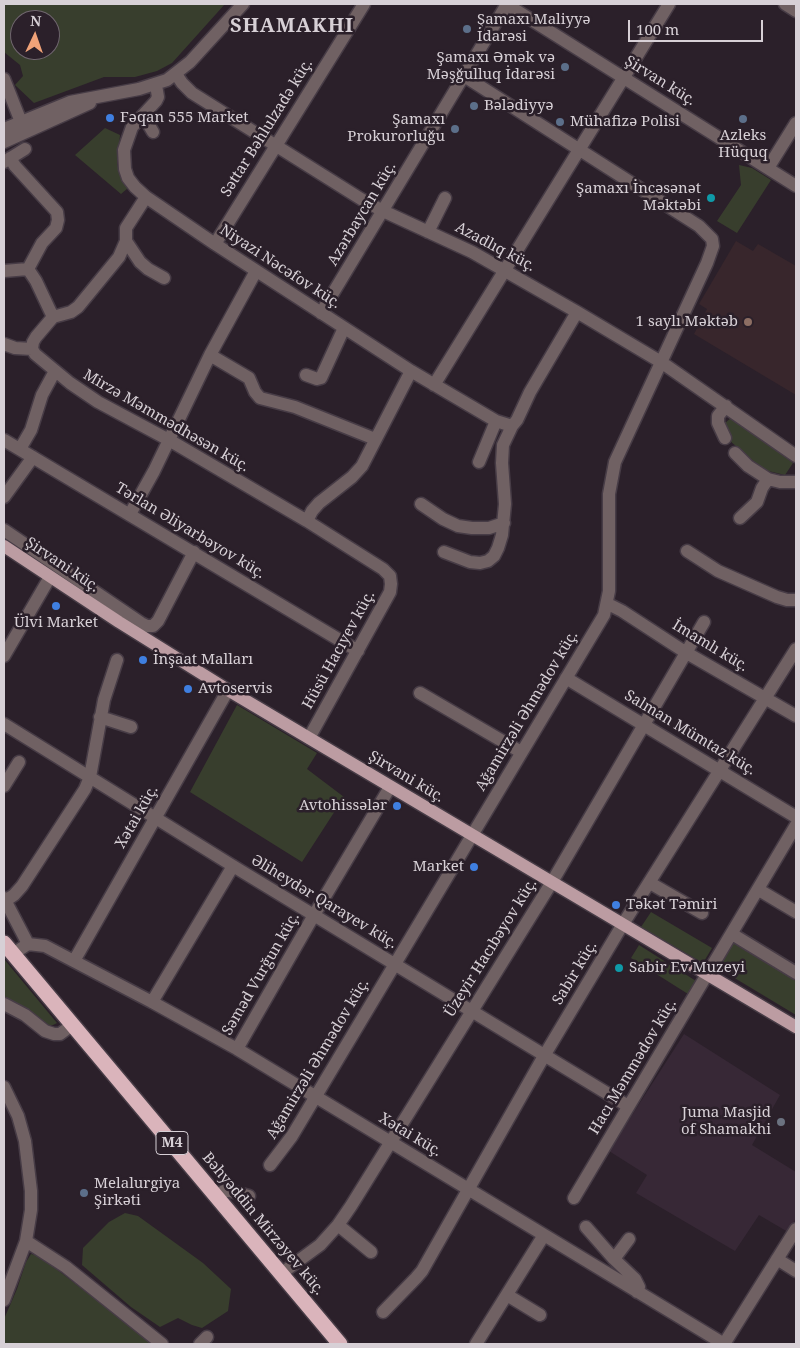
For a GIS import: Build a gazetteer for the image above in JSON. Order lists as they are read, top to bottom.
{
  "streets": {
    "highway": ["M4", "Bəhyəddin Mirzəyev küç."],
    "main road": ["Şirvani küç."],
    "street": [
      "Şirvan küç.",
      "Səttar Bəhlulzadə küç.",
      "Azərbaycan küç.",
      "Azadlıq küç.",
      "Niyazi Nəcəfov küç.",
      "Mirzə Məmmədhəsən küç.",
      "Tərlan Əliyarbəyov küç.",
      "İmamlı küç.",
      "Hüsü Hacıyev küç.",
      "Ağamirzəli Əhmədov küç.",
      "Salman Mümtaz küç.",
      "Xətai küç.",
      "Əliheydər Qarayev küç.",
      "Üzeyir Hacıbəyov küç.",
      "Sabir küç.",
      "Səməd Vurğun küç.",
      "Hacı Məmmədov küç."
    ]
  },
  "crossings": [
    ["Şirvan küç.", "Azərbaycan küç."],
    ["Səttar Bəhlulzadə küç.", "Azadlıq küç."],
    ["Səttar Bəhlulzadə küç.", "Niyazi Nəcəfov küç."],
    ["Azərbaycan küç.", "Azadlıq küç."],
    ["Azərbaycan küç.", "Niyazi Nəcəfov küç."],
    ["Azadlıq küç.", "Ağamirzəli Əhmədov küç."],
    ["Mirzə Məmmədhəsən küç.", "Hüsü Hacıyev küç."],
    ["Tərlan Əliyarbəyov küç.", "Hüsü Hacıyev küç."],
    ["Şirvani küç.", "Hüsü Hacıyev küç."],
    ["Şirvani küç.", "Ağamirzəli Əhmədov küç."],
    ["Şirvani küç.", "Xətai küç."],
    ["Şirvani küç.", "Üzeyir Hacıbəyov küç."],
    ["Şirvani küç.", "Sabir küç."],
    ["Şirvani küç.", "Səməd Vurğun küç."],
    ["Şirvani küç.", "Hacı Məmmədov küç."],
    ["İmamlı küç.", "Ağamirzəli Əhmədov küç."],
    ["İmamlı küç.", "Üzeyir Hacıbəyov küç."],
    ["İmamlı küç.", "Sabir küç."],
    ["Ağamirzəli Əhmədov küç.", "Salman Mümtaz küç."],
    ["Ağamirzəli Əhmədov küç.", "Xətai küç."],
    ["Ağamirzəli Əhmədov küç.", "Əliheydər Qarayev küç."],
    ["Salman Mümtaz küç.", "Üzeyir Hacıbəyov küç."],
    ["Salman Mümtaz küç.", "Sabir küç."],
    ["Xətai küç.", "Əliheydər Qarayev küç."],
    ["Xətai küç.", "Üzeyir Hacıbəyov küç."],
    ["Xətai küç.", "Sabir küç."],
    ["Xətai küç.", "Səməd Vurğun küç."],
    ["Əliheydər Qarayev küç.", "Üzeyir Hacıbəyov küç."],
    ["Əliheydər Qarayev küç.", "Sabir küç."],
    ["Əliheydər Qarayev küç.", "Səməd Vurğun küç."],
    ["Əliheydər Qarayev küç.", "Hacı Məmmədov küç."],
    ["Üzeyir Hacıbəyov küç.", "Bəhyəddin Mirzəyev küç."]
  ],
  "districts": ["SHAMAKHI"],
  "places": [
    "Şamaxı Maliyyə İdarəsi",
    "Şamaxı Əmək və Məşğulluq İdarəsi",
    "Bələdiyyə",
    "Fəqan 555 Market",
    "Azleks Hüquq",
    "Mühafizə Polisi",
    "Şamaxı Prokurorluğu",
    "Şamaxı İncəsənət Məktəbi",
    "1 saylı Məktəb",
    "Ülvi Market",
    "İnşaat Malları",
    "Avtoservis",
    "Avtohissələr",
    "Market",
    "Təkət Təmiri",
    "Sabir Ev Muzeyi",
    "Juma Masjid of Shamakhi",
    "Melalurgiya Şirkəti"
  ],
  "scale_bar": "100 m",
  "north": "top"
}
